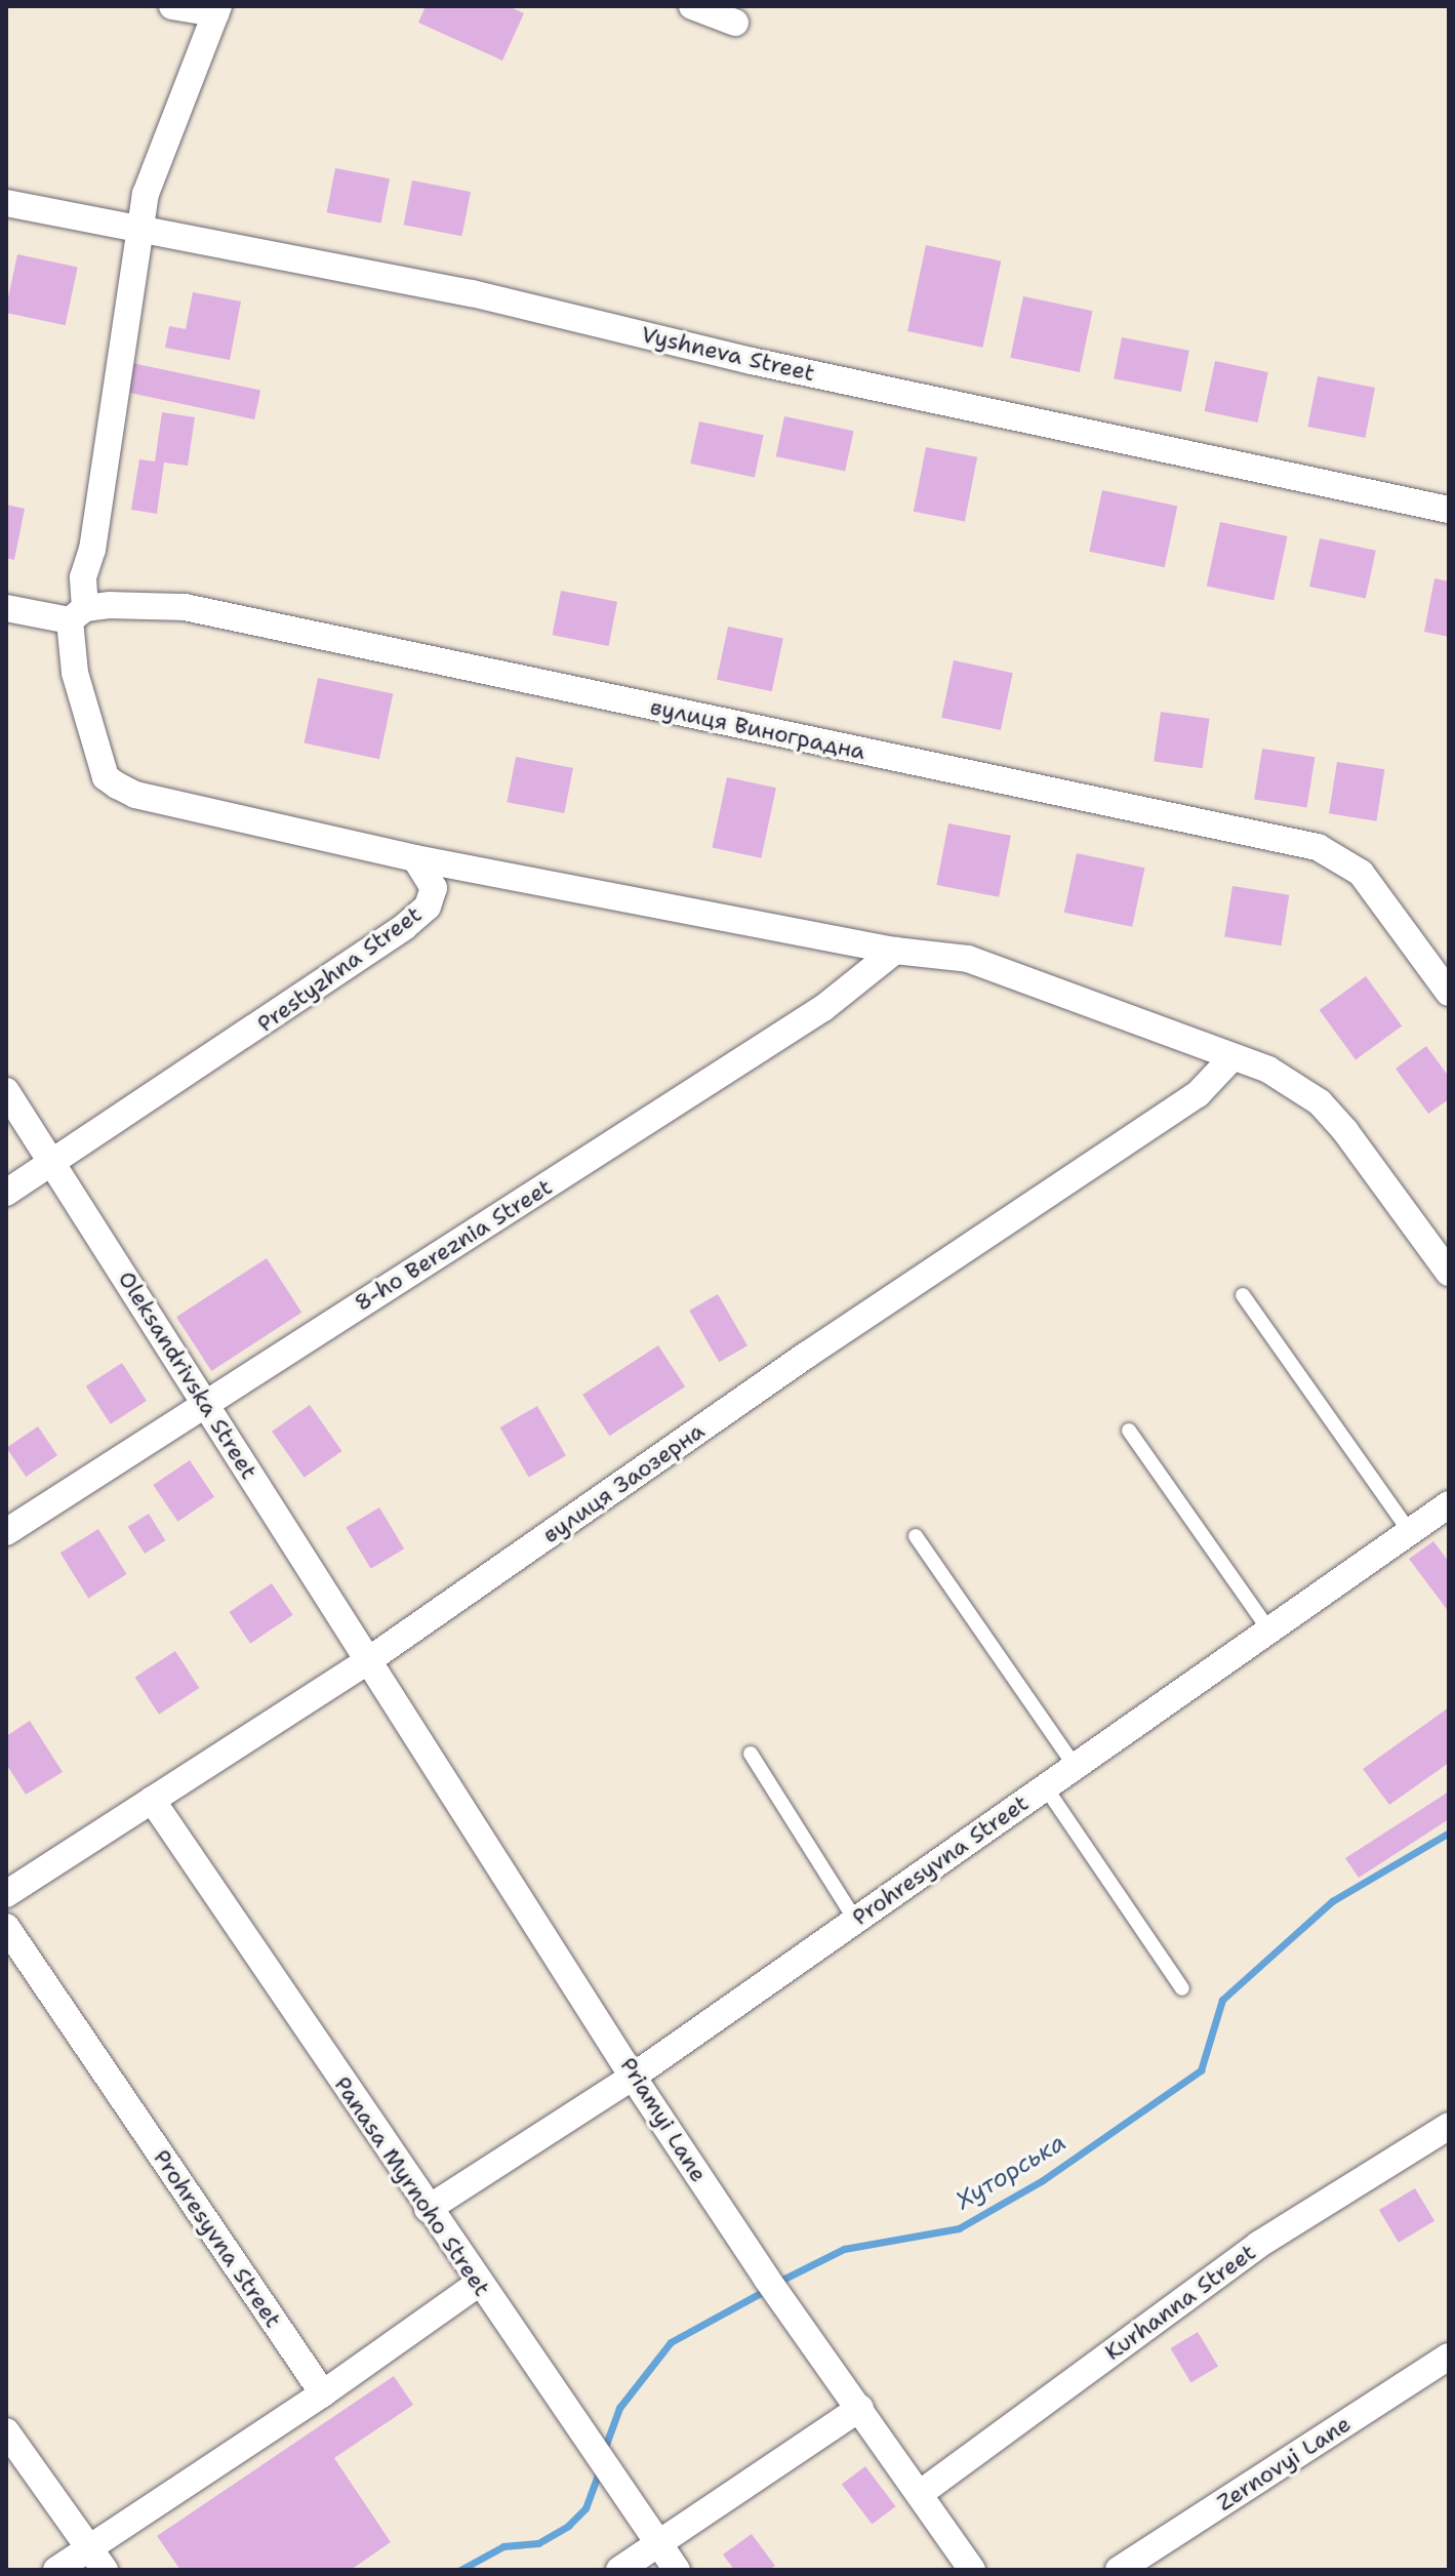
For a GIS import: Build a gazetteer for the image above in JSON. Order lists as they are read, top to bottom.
{
  "streets": {
    "street": [
      "Vyshneva Street",
      "вулиця Виноградна",
      "Prestyzhna Street",
      "8-ho Bereznia Street",
      "Oleksandrivska Street",
      "вулиця Заозерна",
      "Prohresyvna Street",
      "Priamyi Lane",
      "Panasa Myrnoho Street",
      "Kurhanna Street",
      "Zernovyi Lane"
    ]
  },
  "crossings": [
    ["Prestyzhna Street", "Oleksandrivska Street"],
    ["8-ho Bereznia Street", "Oleksandrivska Street"],
    ["Oleksandrivska Street", "вулиця Заозерна"],
    ["Oleksandrivska Street", "Priamyi Lane"],
    ["вулиця Заозерна", "Priamyi Lane"],
    ["вулиця Заозерна", "Panasa Myrnoho Street"],
    ["Prohresyvna Street", "Priamyi Lane"],
    ["Prohresyvna Street", "Panasa Myrnoho Street"],
    ["Priamyi Lane", "Kurhanna Street"]
  ],
  "water": ["Хуторська"]
}
